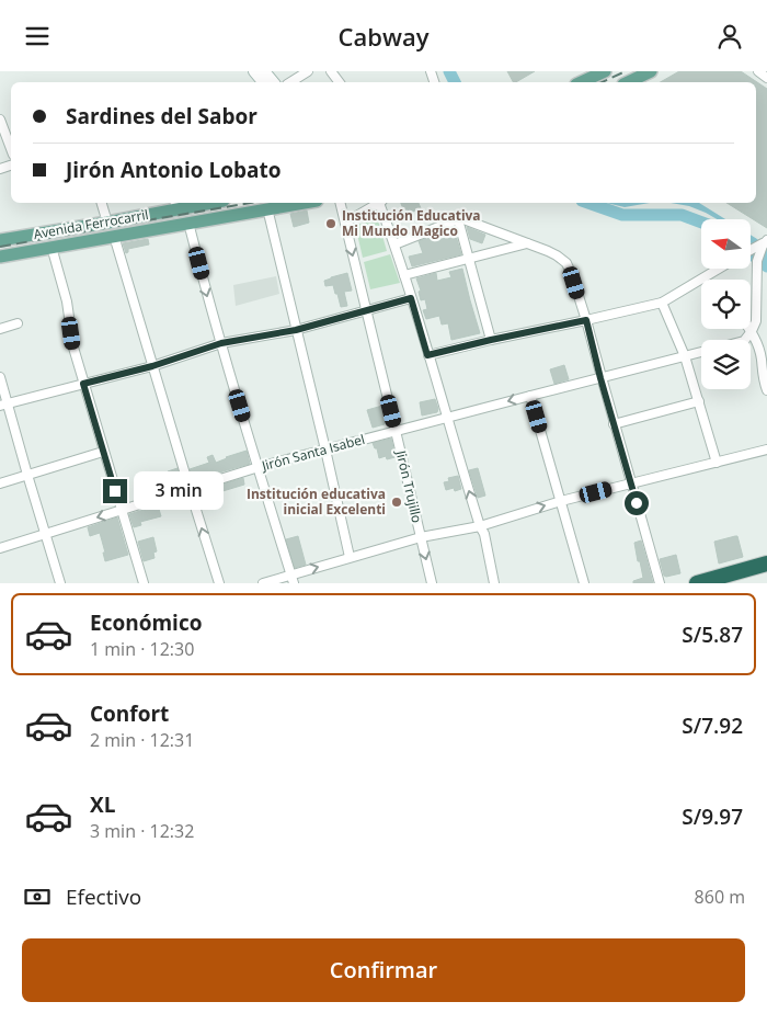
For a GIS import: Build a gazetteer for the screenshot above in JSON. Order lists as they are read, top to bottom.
{
  "streets": {
    "main road": ["Avenida Ferrocarril"],
    "street": ["Jirón Santa Isabel", "Jirón Trujillo"]
  },
  "crossings": [
    ["Jirón Santa Isabel", "Jirón Trujillo"]
  ],
  "places": ["Institución Educativa Mi Mundo Magico", "Institución educativa inicial Excelenti"],
  "north": "left",
  "page": {
    "header": "Cabway",
    "banner": ["Sardines del Sabor", "Jirón Antonio Lobato"],
    "bubble": "3 min",
    "list": [
      {
        "name": "Económico",
        "note": "1 min · 12:30",
        "value": "S/5.87"
      },
      {
        "name": "Confort",
        "note": "2 min · 12:31",
        "value": "S/7.92"
      },
      {
        "name": "XL",
        "note": "3 min · 12:32",
        "value": "S/9.97"
      }
    ],
    "pay": ["Efectivo", "860 m"],
    "buttons": "Confirmar"
  }
}
